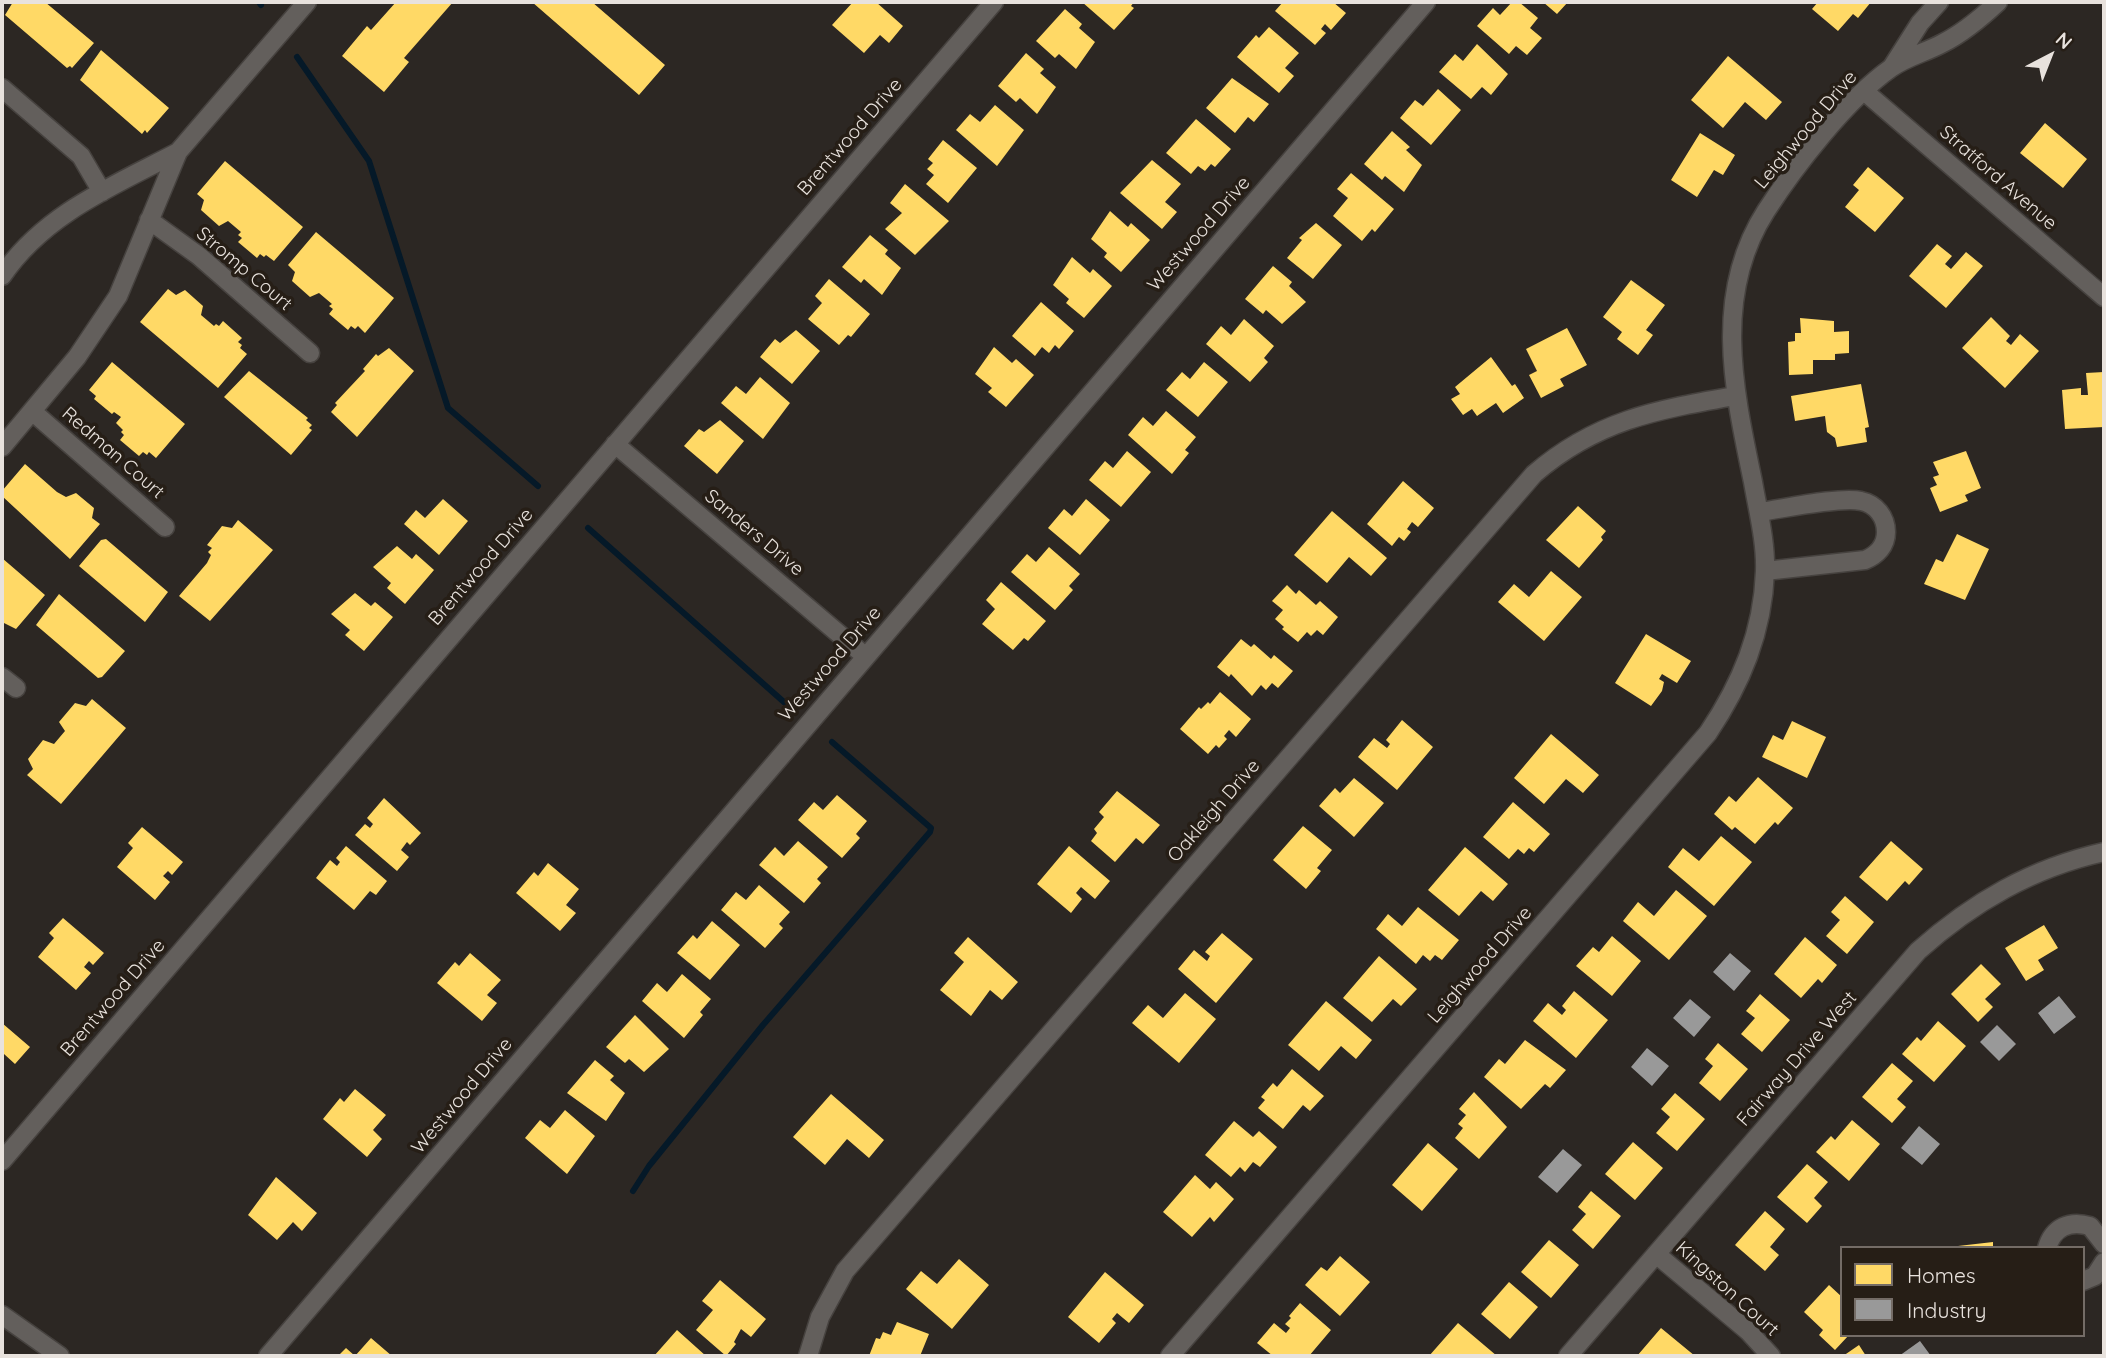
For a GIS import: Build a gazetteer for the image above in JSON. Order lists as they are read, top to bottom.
{
  "streets": {
    "street": [
      "Leighwood Drive",
      "Brentwood Drive",
      "Stratford Avenue",
      "Westwood Drive",
      "Stromp Court",
      "Redman Court",
      "Sanders Drive",
      "Oakleigh Drive",
      "Fairway Drive West",
      "Kingston Court"
    ]
  },
  "crossings": [
    ["Leighwood Drive", "Stratford Avenue"],
    ["Leighwood Drive", "Oakleigh Drive"],
    ["Brentwood Drive", "Sanders Drive"],
    ["Westwood Drive", "Sanders Drive"],
    ["Fairway Drive West", "Kingston Court"]
  ],
  "legend": ["Homes", "Industry"],
  "north": "top right"
}
